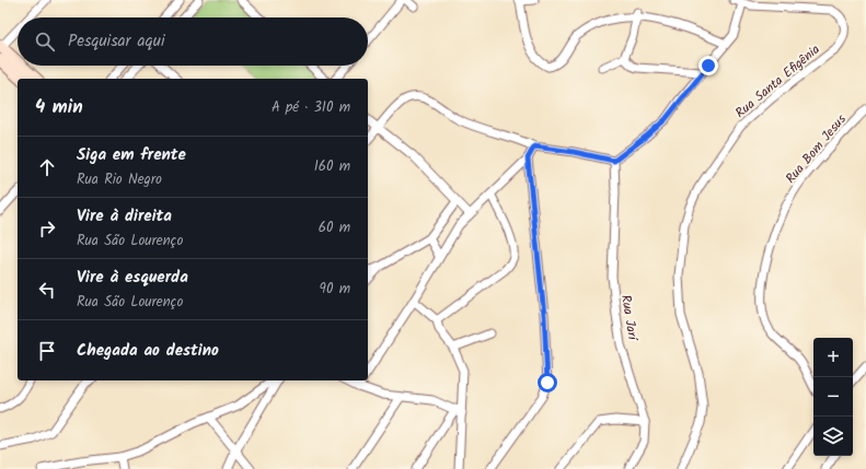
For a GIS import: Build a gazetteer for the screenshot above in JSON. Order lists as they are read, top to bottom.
{
  "streets": {
    "street": ["Rua Santa Efigênia", "Rua Bom Jesus", "Rua Jarí"]
  },
  "page": {
    "search": "Pesquisar aqui",
    "heading": ["4 min", "A pé · 310 m"],
    "list": [
      ["Siga em frente", "Rua Rio Negro", "160 m"],
      ["Vire à direita", "Rua São Lourenço", "60 m"],
      ["Vire à esquerda", "Rua São Lourenço", "90 m"],
      "Chegada ao destino"
    ],
    "map_buttons": ["+", "−"]
  }
}
